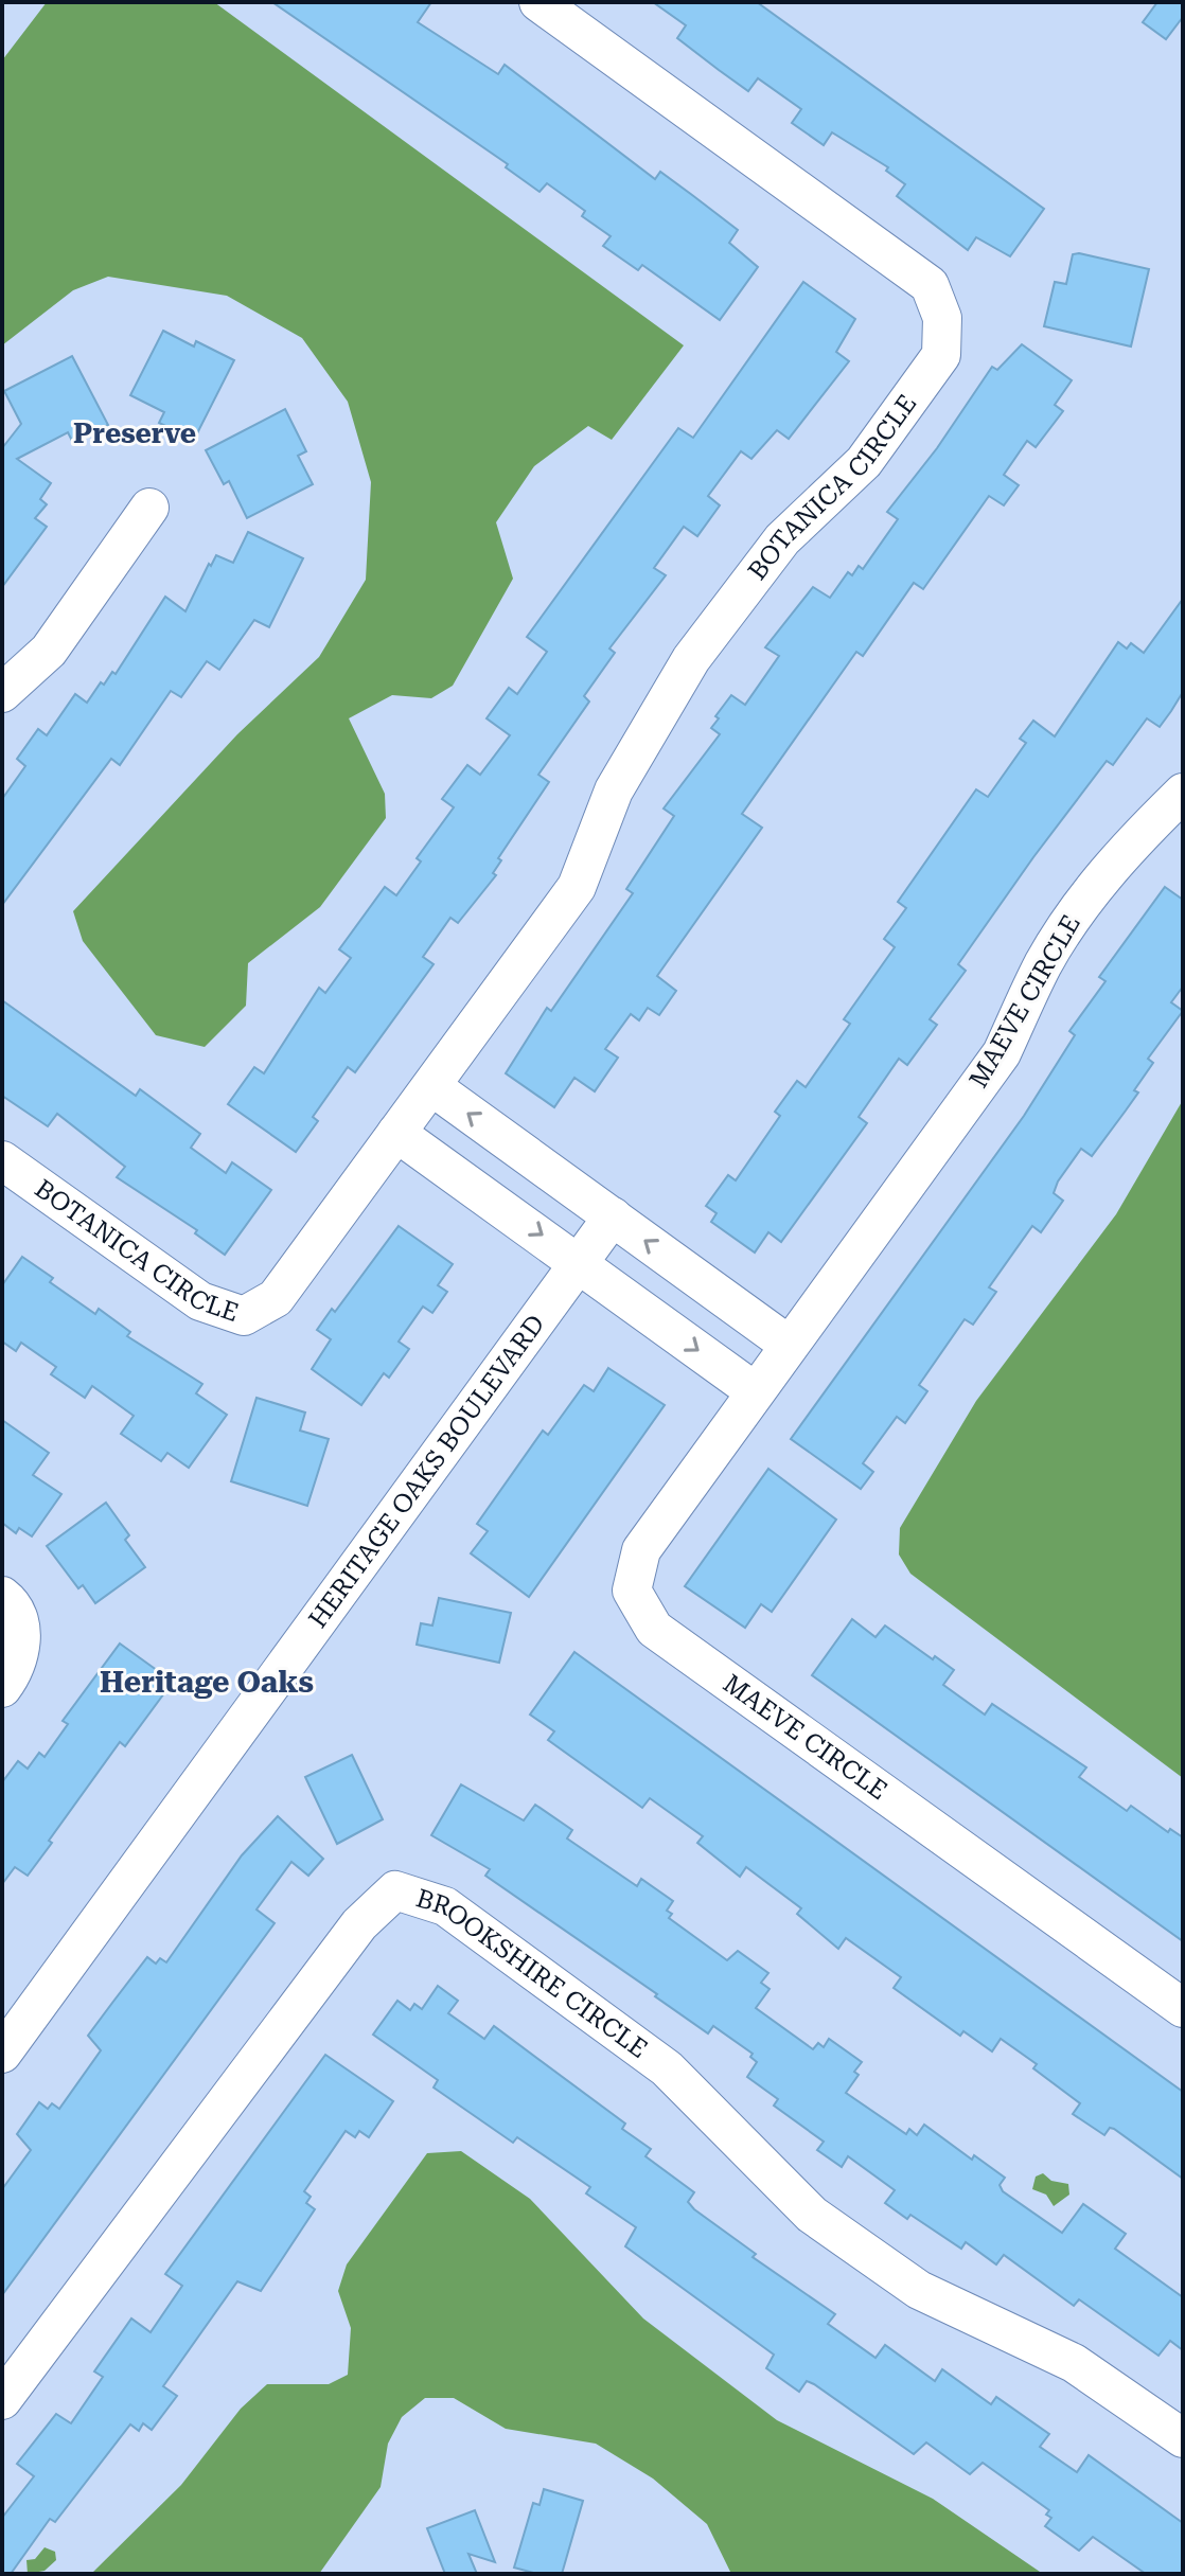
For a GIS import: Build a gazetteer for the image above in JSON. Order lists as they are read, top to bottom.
{
  "streets": {
    "street": [
      "BOTANICA CIRCLE",
      "MAEVE CIRCLE",
      "HERITAGE OAKS BOULEVARD",
      "BROOKSHIRE CIRCLE"
    ]
  },
  "districts": ["Preserve", "Heritage Oaks"]
}
